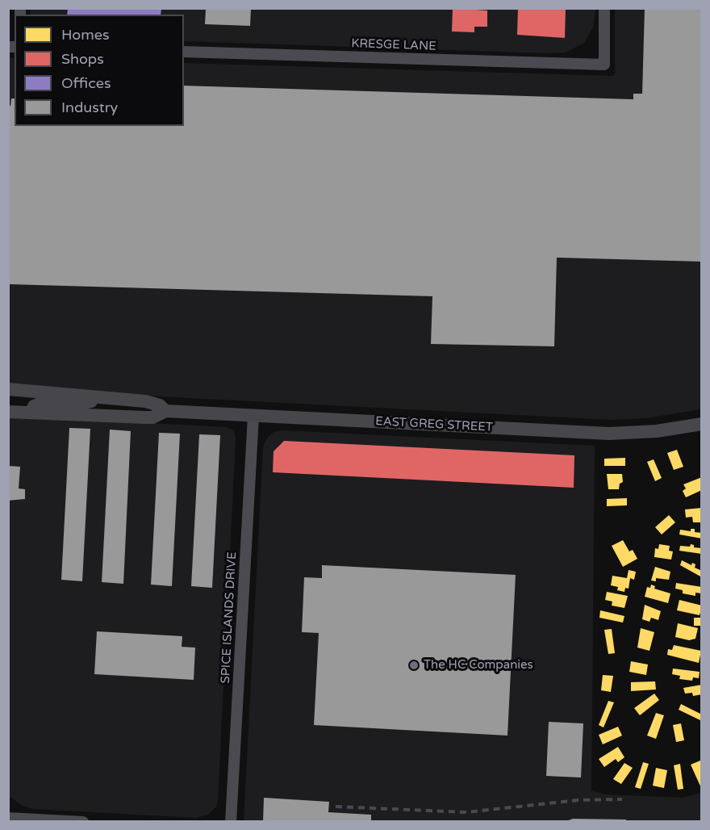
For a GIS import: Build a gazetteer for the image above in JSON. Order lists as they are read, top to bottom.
{
  "streets": {
    "main road": ["EAST GREG STREET"],
    "street": ["KRESGE LANE", "SPICE ISLANDS DRIVE"]
  },
  "crossings": [
    ["EAST GREG STREET", "SPICE ISLANDS DRIVE"]
  ],
  "places": ["The HC Companies"],
  "legend": [
    "Homes",
    "Shops",
    "Offices",
    "Industry"
  ]
}
